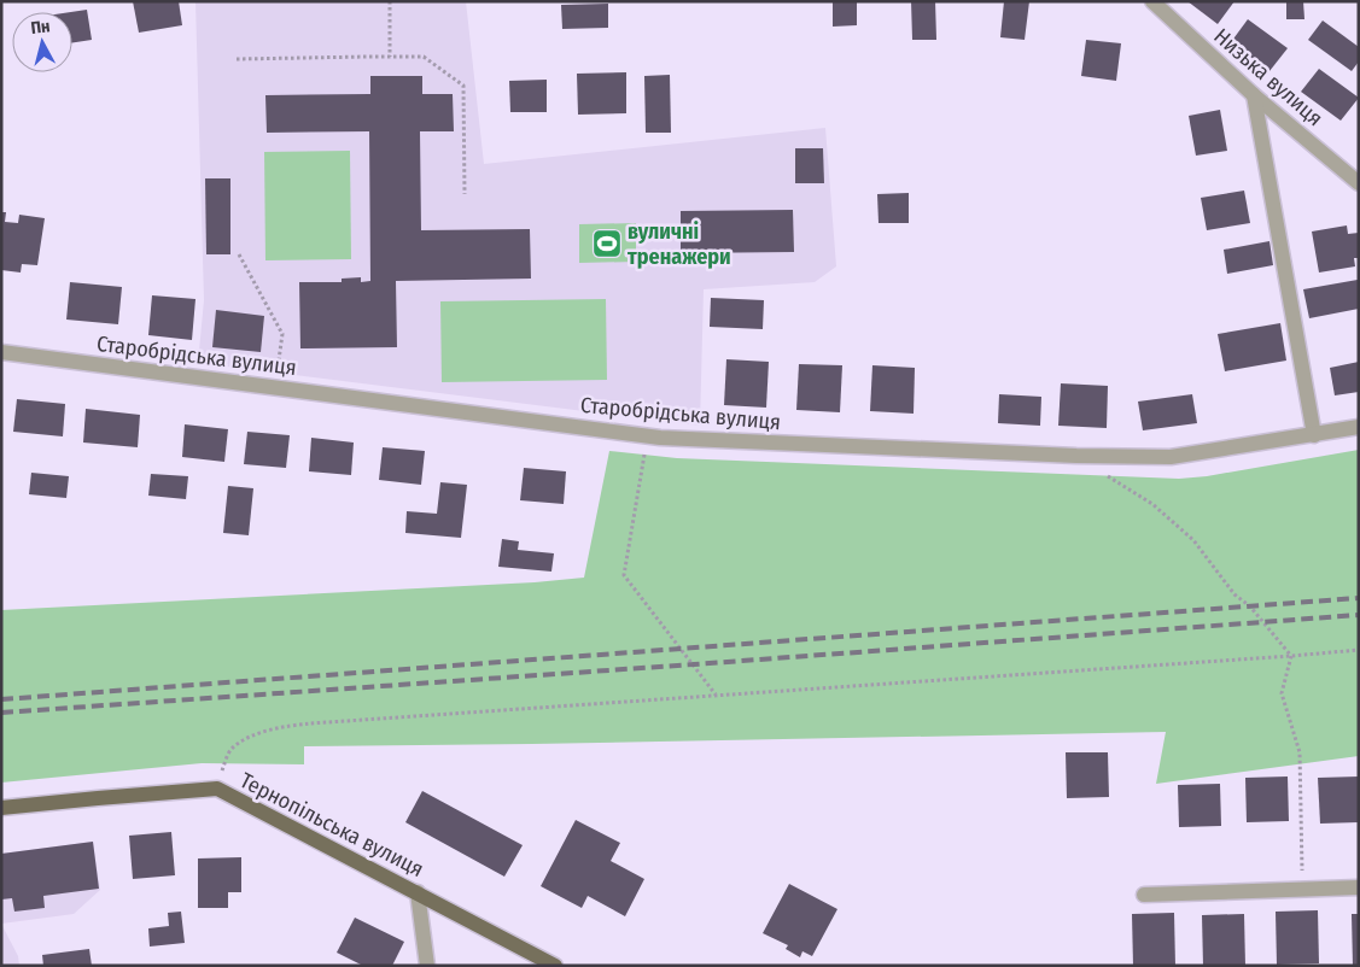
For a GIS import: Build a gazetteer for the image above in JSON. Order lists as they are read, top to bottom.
{
  "streets": {
    "main road": ["Тернопільська вулиця"],
    "street": ["Низька вулиця", "Старобрідська вулиця"]
  },
  "places": {
    "sports": ["вуличні тренажери"]
  },
  "north": "top"
}
